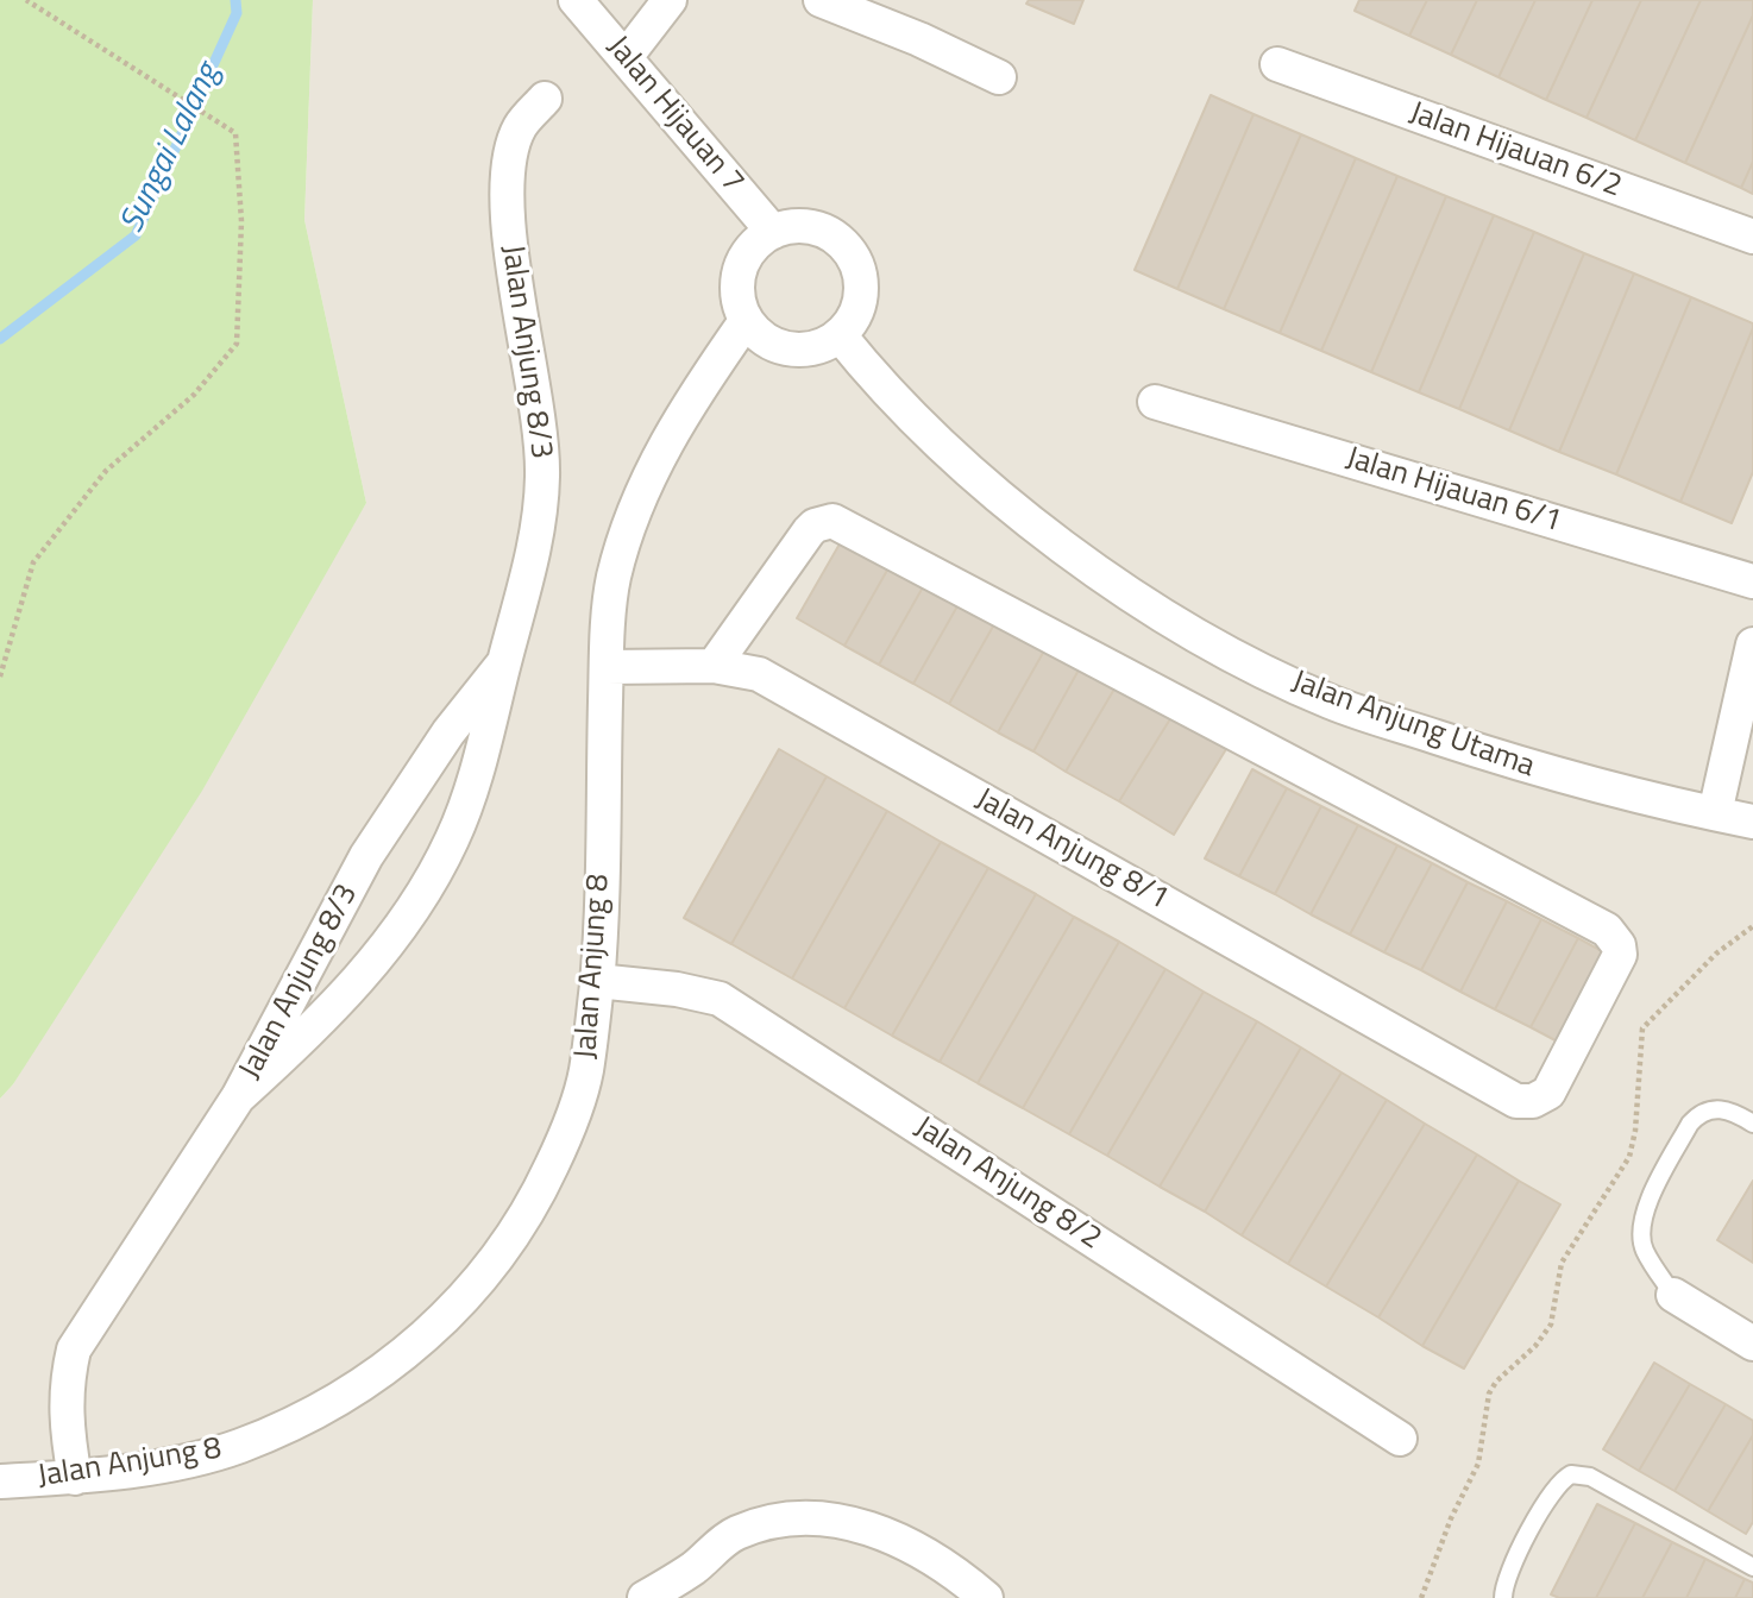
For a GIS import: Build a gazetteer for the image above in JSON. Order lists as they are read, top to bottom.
{
  "streets": {
    "street": [
      "Jalan Hijauan 7",
      "Jalan Hijauan 6/2",
      "Jalan Anjung 8/3",
      "Jalan Hijauan 6/1",
      "Jalan Anjung Utama",
      "Jalan Anjung 8/1",
      "Jalan Anjung 8",
      "Jalan Anjung 8/2"
    ]
  },
  "crossings": [
    ["Jalan Hijauan 7", "Jalan Anjung Utama"],
    ["Jalan Hijauan 7", "Jalan Anjung 8"],
    ["Jalan Anjung 8/3", "Jalan Anjung 8"],
    ["Jalan Anjung Utama", "Jalan Anjung 8"],
    ["Jalan Anjung 8/1", "Jalan Anjung 8"],
    ["Jalan Anjung 8", "Jalan Anjung 8/2"]
  ],
  "water": ["Sungai Lalang"]
}
